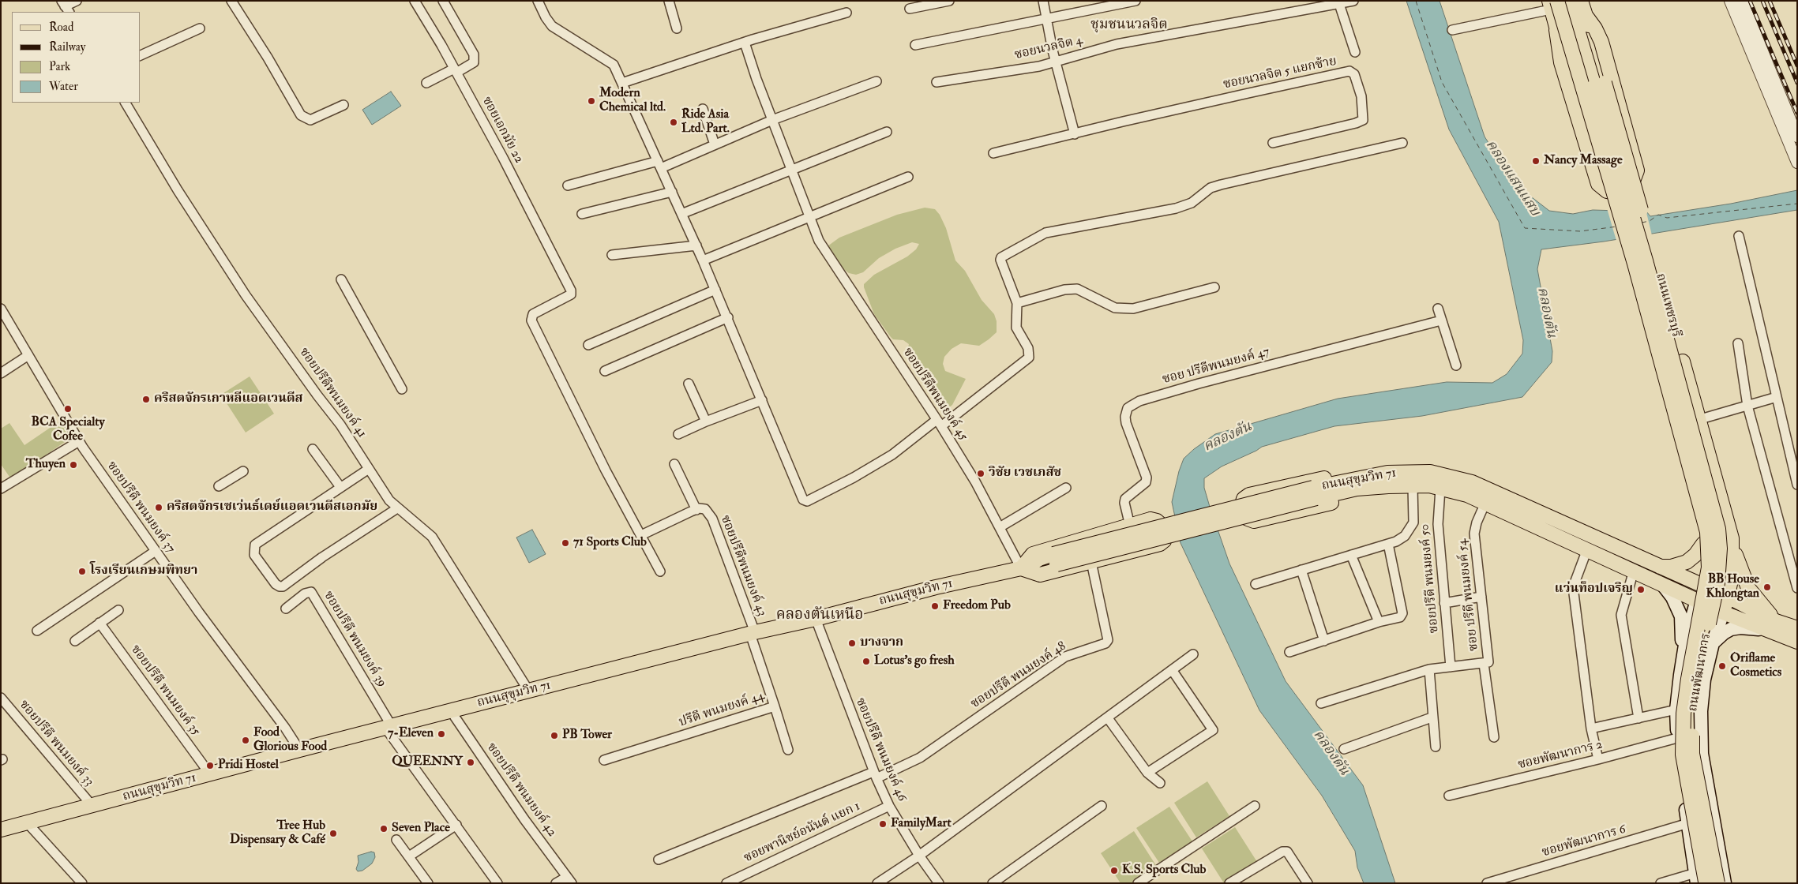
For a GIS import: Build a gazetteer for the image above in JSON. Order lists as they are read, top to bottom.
{
  "streets": {
    "main road": ["ถนนเพชรบุรี", "ถนนสุขุมวิท 71", "ถนนพัฒนาการ"],
    "street": [
      "ซอยนวลจิต 4",
      "ซอยนวลจิต 5 แยกซ้าย",
      "ซอยเอกมัย 22",
      "ซอย ปรีดีพนมยงค์ 47",
      "ซอยปรีดีพนมยงค์ 41",
      "ซอยปรีดีพนมยงค์ 45",
      "ซอยปรีดี พนมยงค์ 37",
      "ซอยปรีดีพนมยงค์ 43",
      "ซอยปรีดี พนมยงค์ 50",
      "ซอย ปรีดี พนมยงค์ 54",
      "ซอยปรีดี พนมยงค์ 39",
      "ซอยปรีดี พนมยงค์ 48",
      "ซอยปรีดี พนมยงค์ 35",
      "ปรีดี พนมยงค์ 44",
      "ซอยปรีดี พนมยงค์ 33",
      "ซอยปรีดี พนมยงค์ 46",
      "ซอยพัฒนาการ 2",
      "ซอยปรีดี พนมยงค์ 42",
      "ซอยพานิชย์อนันต์ แยก 1",
      "ซอยพัฒนาการ 6"
    ]
  },
  "crossings": [
    ["ถนนเพชรบุรี", "ถนนสุขุมวิท 71"],
    ["ถนนเพชรบุรี", "ถนนพัฒนาการ"],
    ["ซอยปรีดีพนมยงค์ 41", "ถนนสุขุมวิท 71"],
    ["ซอยปรีดีพนมยงค์ 45", "ถนนสุขุมวิท 71"],
    ["ถนนสุขุมวิท 71", "ซอยปรีดี พนมยงค์ 37"],
    ["ถนนสุขุมวิท 71", "ซอยปรีดีพนมยงค์ 43"],
    ["ถนนสุขุมวิท 71", "ซอยปรีดี พนมยงค์ 50"],
    ["ถนนสุขุมวิท 71", "ซอย ปรีดี พนมยงค์ 54"],
    ["ถนนสุขุมวิท 71", "ซอยปรีดี พนมยงค์ 39"],
    ["ถนนสุขุมวิท 71", "ถนนพัฒนาการ"],
    ["ถนนสุขุมวิท 71", "ซอยปรีดี พนมยงค์ 35"],
    ["ถนนสุขุมวิท 71", "ปรีดี พนมยงค์ 44"],
    ["ถนนสุขุมวิท 71", "ซอยปรีดี พนมยงค์ 33"],
    ["ถนนสุขุมวิท 71", "ซอยปรีดี พนมยงค์ 46"],
    ["ถนนสุขุมวิท 71", "ซอยปรีดี พนมยงค์ 42"],
    ["ซอยปรีดีพนมยงค์ 43", "ปรีดี พนมยงค์ 44"],
    ["ถนนพัฒนาการ", "ซอยพัฒนาการ 2"],
    ["ถนนพัฒนาการ", "ซอยพัฒนาการ 6"],
    ["ซอยปรีดี พนมยงค์ 48", "ซอยปรีดี พนมยงค์ 46"],
    ["ซอยปรีดี พนมยงค์ 46", "ซอยพานิชย์อนันต์ แยก 1"]
  ],
  "districts": ["ชุมชนนวลจิต", "คลองตันเหนือ"],
  "water": ["คลองแสนแสบ", "คลองตัน"],
  "places": [
    "Modern Chemical ltd.",
    "Ride Asia Ltd. Part.",
    "Nancy Massage",
    "คริสตจักรเกาหลีแอดเวนตีส",
    "BCA Specialty Cofee",
    "Thuyen",
    "วิชัย เวชเภสัช",
    "คริสตจักรเซเว่นธ์เดย์แอดเวนตีสเอกมัย",
    "71 Sports Club",
    "โรงเรียนเกษมพิทยา",
    "BB House Khlongtan",
    "แว่นท็อปเจริญ",
    "Freedom Pub",
    "บางจาก",
    "Lotus's go fresh",
    "Oriflame Cosmetics",
    "7-Eleven",
    "PB Tower",
    "Food Glorious Food",
    "QUEENNY",
    "Pridi Hostel",
    "FamilyMart",
    "Seven Place",
    "Tree Hub Dispensary & Café",
    "K.S. Sports Club"
  ],
  "legend": [
    "Road",
    "Railway",
    "Park",
    "Water"
  ]
}
